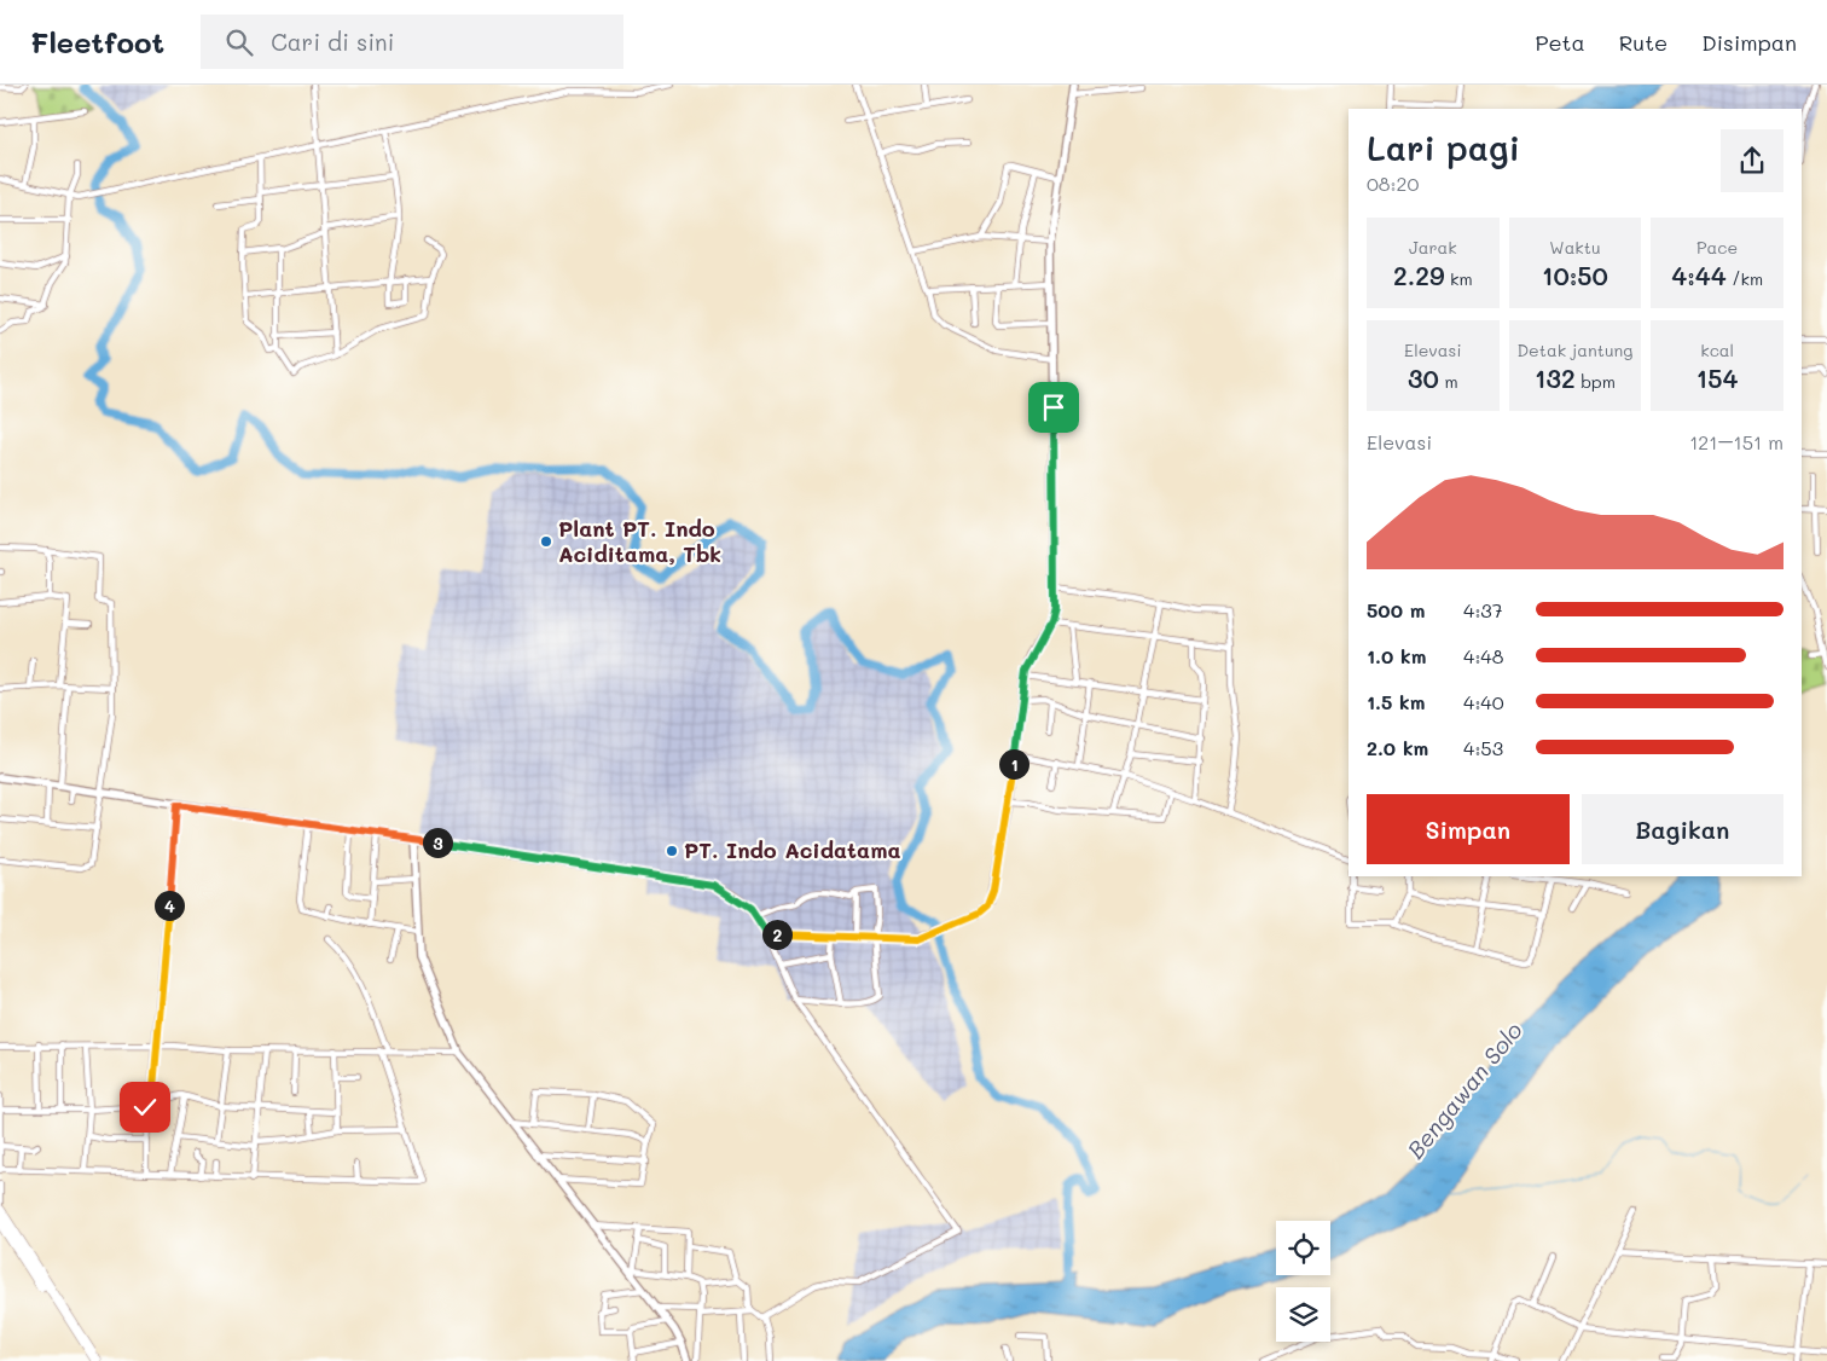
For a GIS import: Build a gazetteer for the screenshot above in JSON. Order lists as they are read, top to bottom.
{
  "water": ["Bengawan Solo"],
  "places": ["Plant PT. Indo Aciditama, Tbk", "PT. Indo Acidatama"],
  "page": {
    "header": "Fleetfoot",
    "search": "Cari di sini",
    "nav": ["Peta", "Rute", "Disimpan"],
    "heading": ["Lari pagi", "08:20"],
    "stats": [
      ["Jarak", "2.29 km"],
      ["Waktu", "10:50"],
      ["Pace", "4:44 /km"],
      ["Elevasi", "30 m"],
      ["Detak jantung", "132 bpm"],
      ["kcal", "154"]
    ],
    "chart": ["Elevasi", "121–151 m"],
    "list": [
      {
        "name": "500 m",
        "note": "4:37"
      },
      {
        "name": "1.0 km",
        "note": "4:48"
      },
      {
        "name": "1.5 km",
        "note": "4:40"
      },
      {
        "name": "2.0 km",
        "note": "4:53"
      }
    ],
    "pins": [
      "1",
      "3",
      "4",
      "2"
    ],
    "buttons": ["Simpan", "Bagikan"]
  }
}
